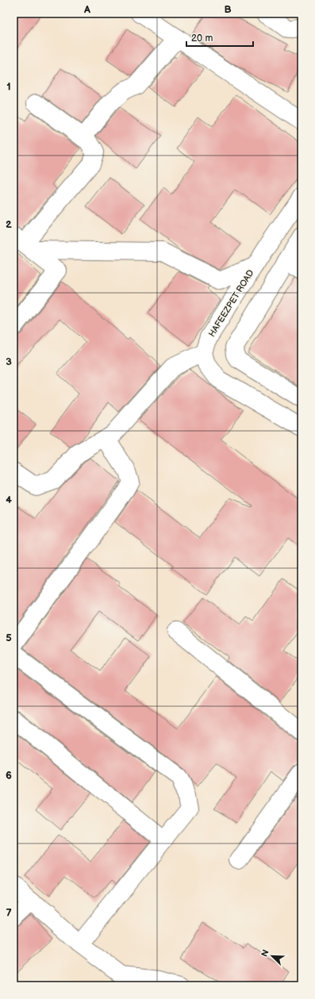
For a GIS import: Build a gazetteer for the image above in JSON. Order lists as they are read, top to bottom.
{
  "streets": {
    "street": ["HAFEEZPET ROAD"]
  },
  "scale_bar": "20 m",
  "north": "top left",
  "grid": {
    "columns": ["A", "B"],
    "rows": [
      "1",
      "2",
      "3",
      "4",
      "5",
      "6",
      "7"
    ]
  }
}
